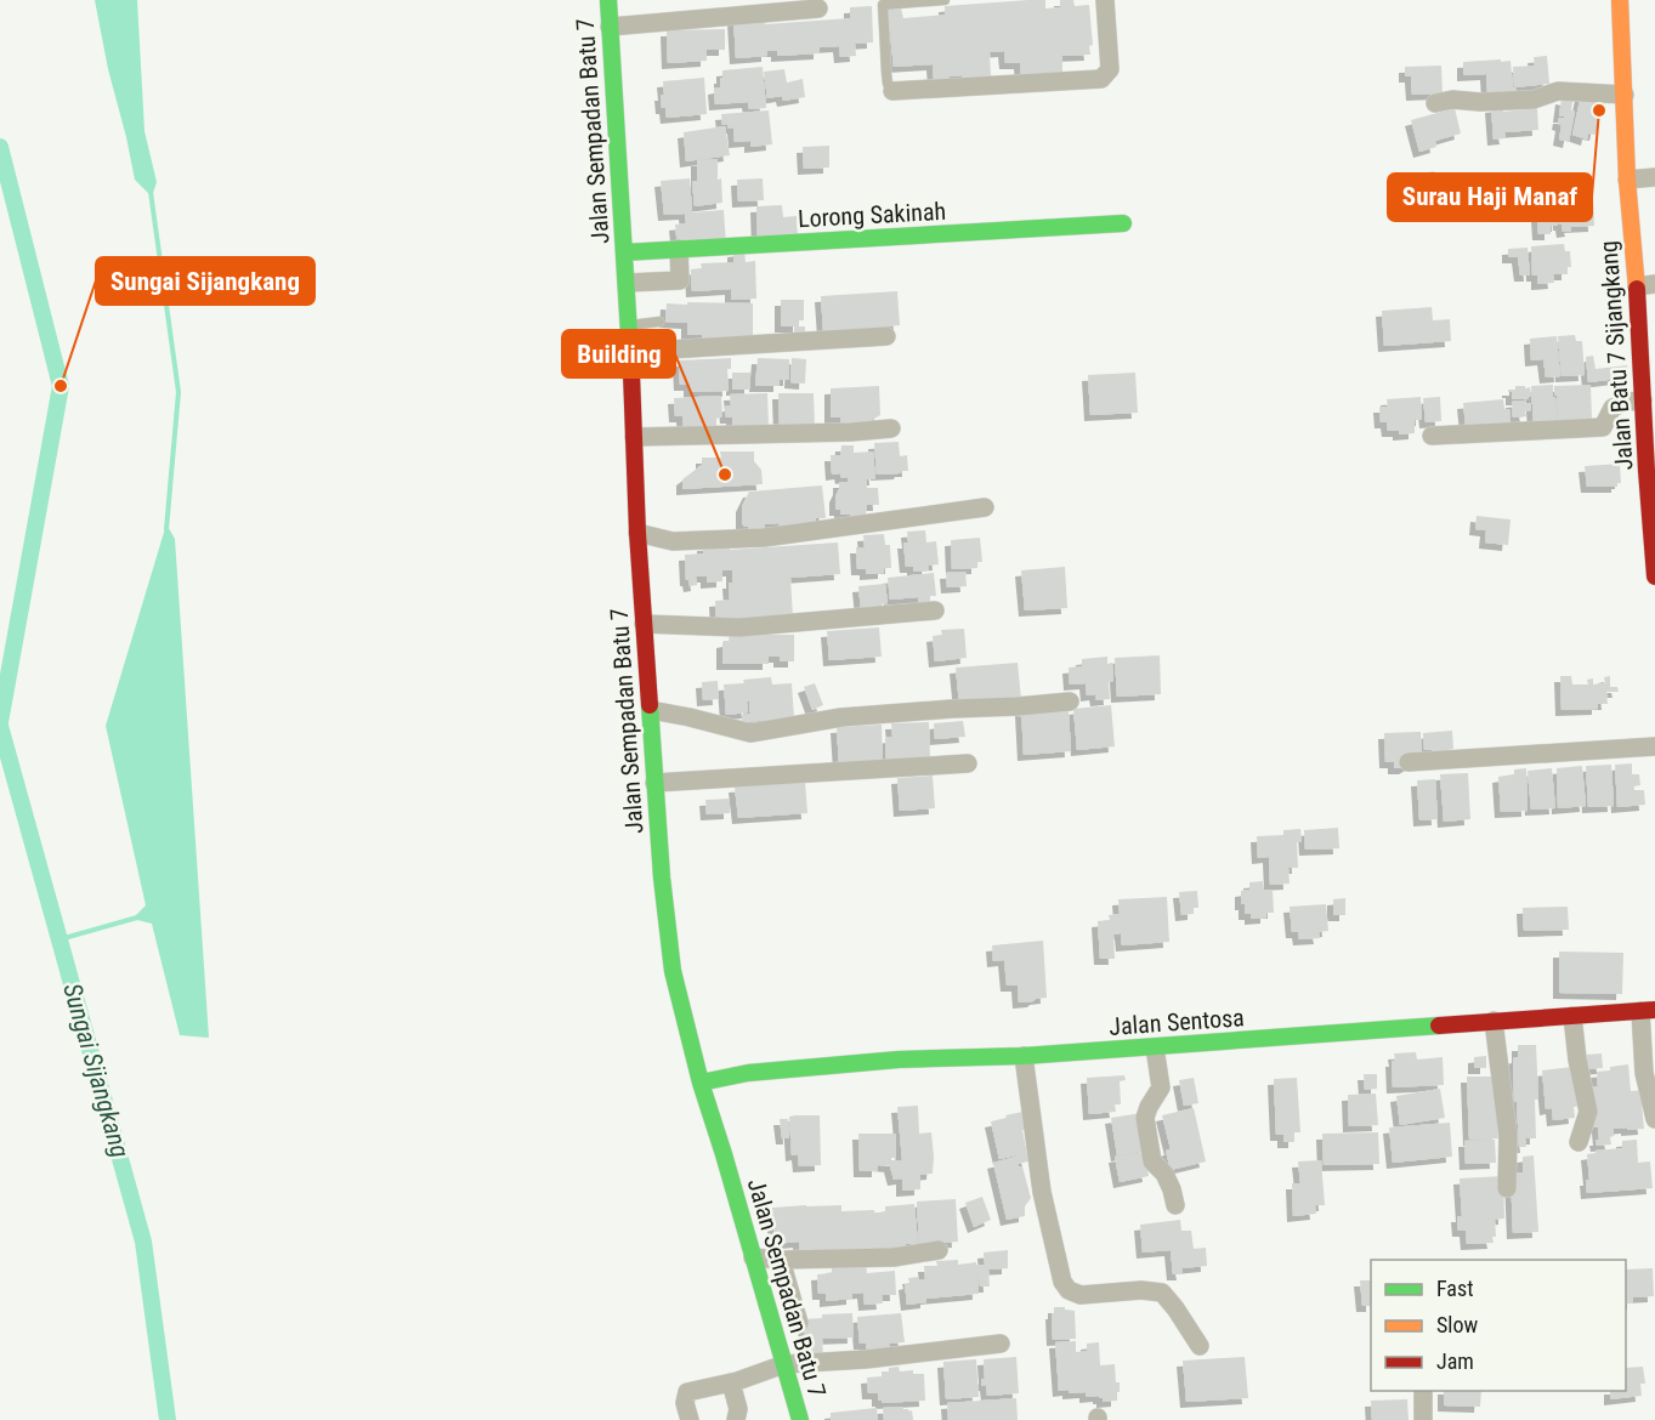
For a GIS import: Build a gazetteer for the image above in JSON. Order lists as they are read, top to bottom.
{
  "streets": {
    "street": [
      "Jalan Sempadan Batu 7",
      "Lorong Sakinah",
      "Jalan Batu 7 Sijangkang",
      "Jalan Sentosa"
    ]
  },
  "crossings": [
    ["Jalan Sempadan Batu 7", "Lorong Sakinah"],
    ["Jalan Sempadan Batu 7", "Jalan Sentosa"]
  ],
  "water": ["Sungai Sijangkang"],
  "places": ["Surau Haji Manaf", "Sungai Sijangkang", "Building"],
  "legend": ["Fast", "Slow", "Jam"]
}
